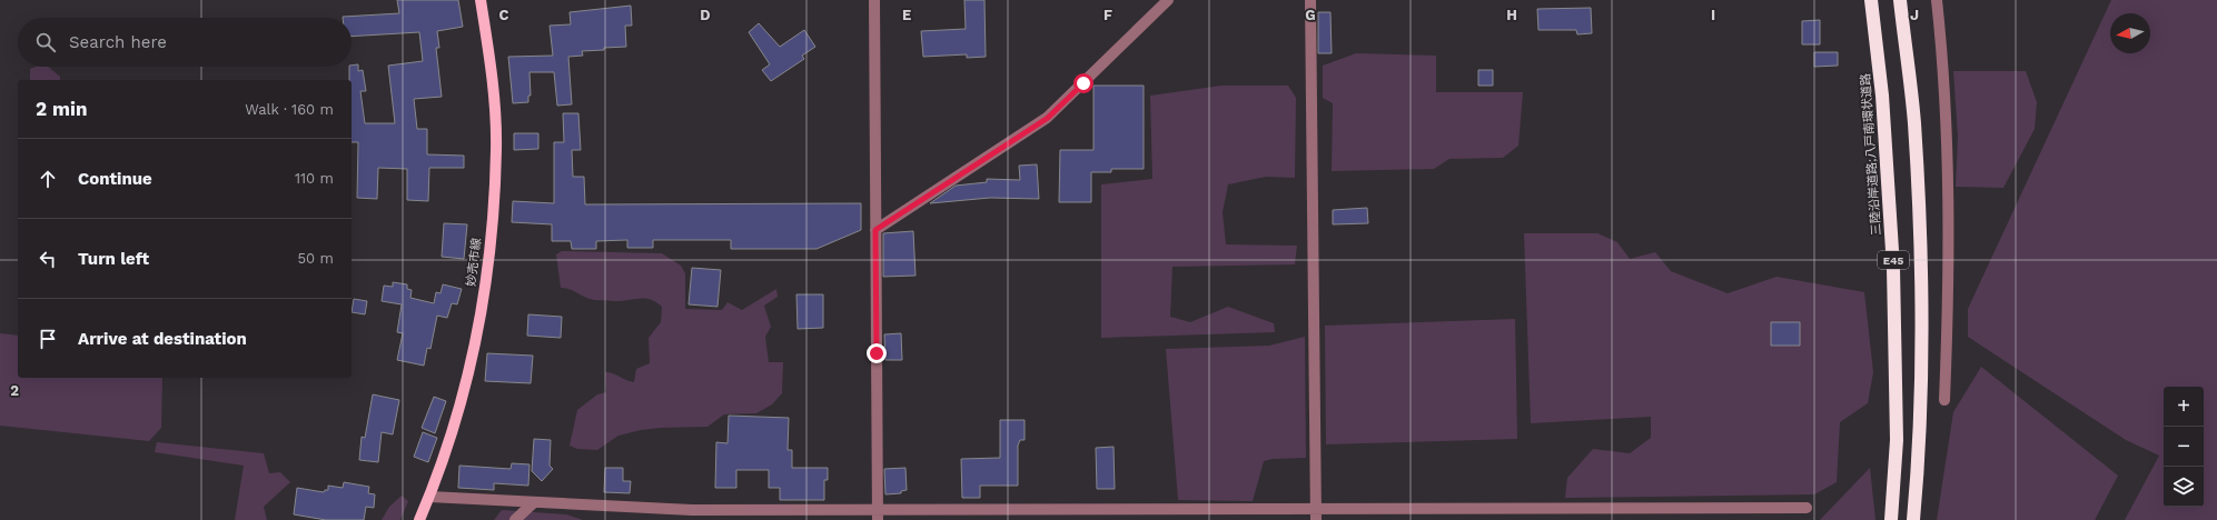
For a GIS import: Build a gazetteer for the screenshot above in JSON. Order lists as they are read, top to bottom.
{
  "streets": {
    "highway": ["三陸沿岸道路;八戸南環状道路", "E45"],
    "main road": ["妙売市線"]
  },
  "north": "left",
  "page": {
    "search": "Search here",
    "heading": ["2 min", "Walk · 160 m"],
    "list": [
      ["Continue", "110 m"],
      ["Turn left", "50 m"],
      "Arrive at destination"
    ],
    "map_buttons": ["+", "−"]
  },
  "grid": {
    "columns": [
      "C",
      "D",
      "E",
      "F",
      "G",
      "H",
      "I",
      "J"
    ],
    "rows": ["2"]
  }
}
